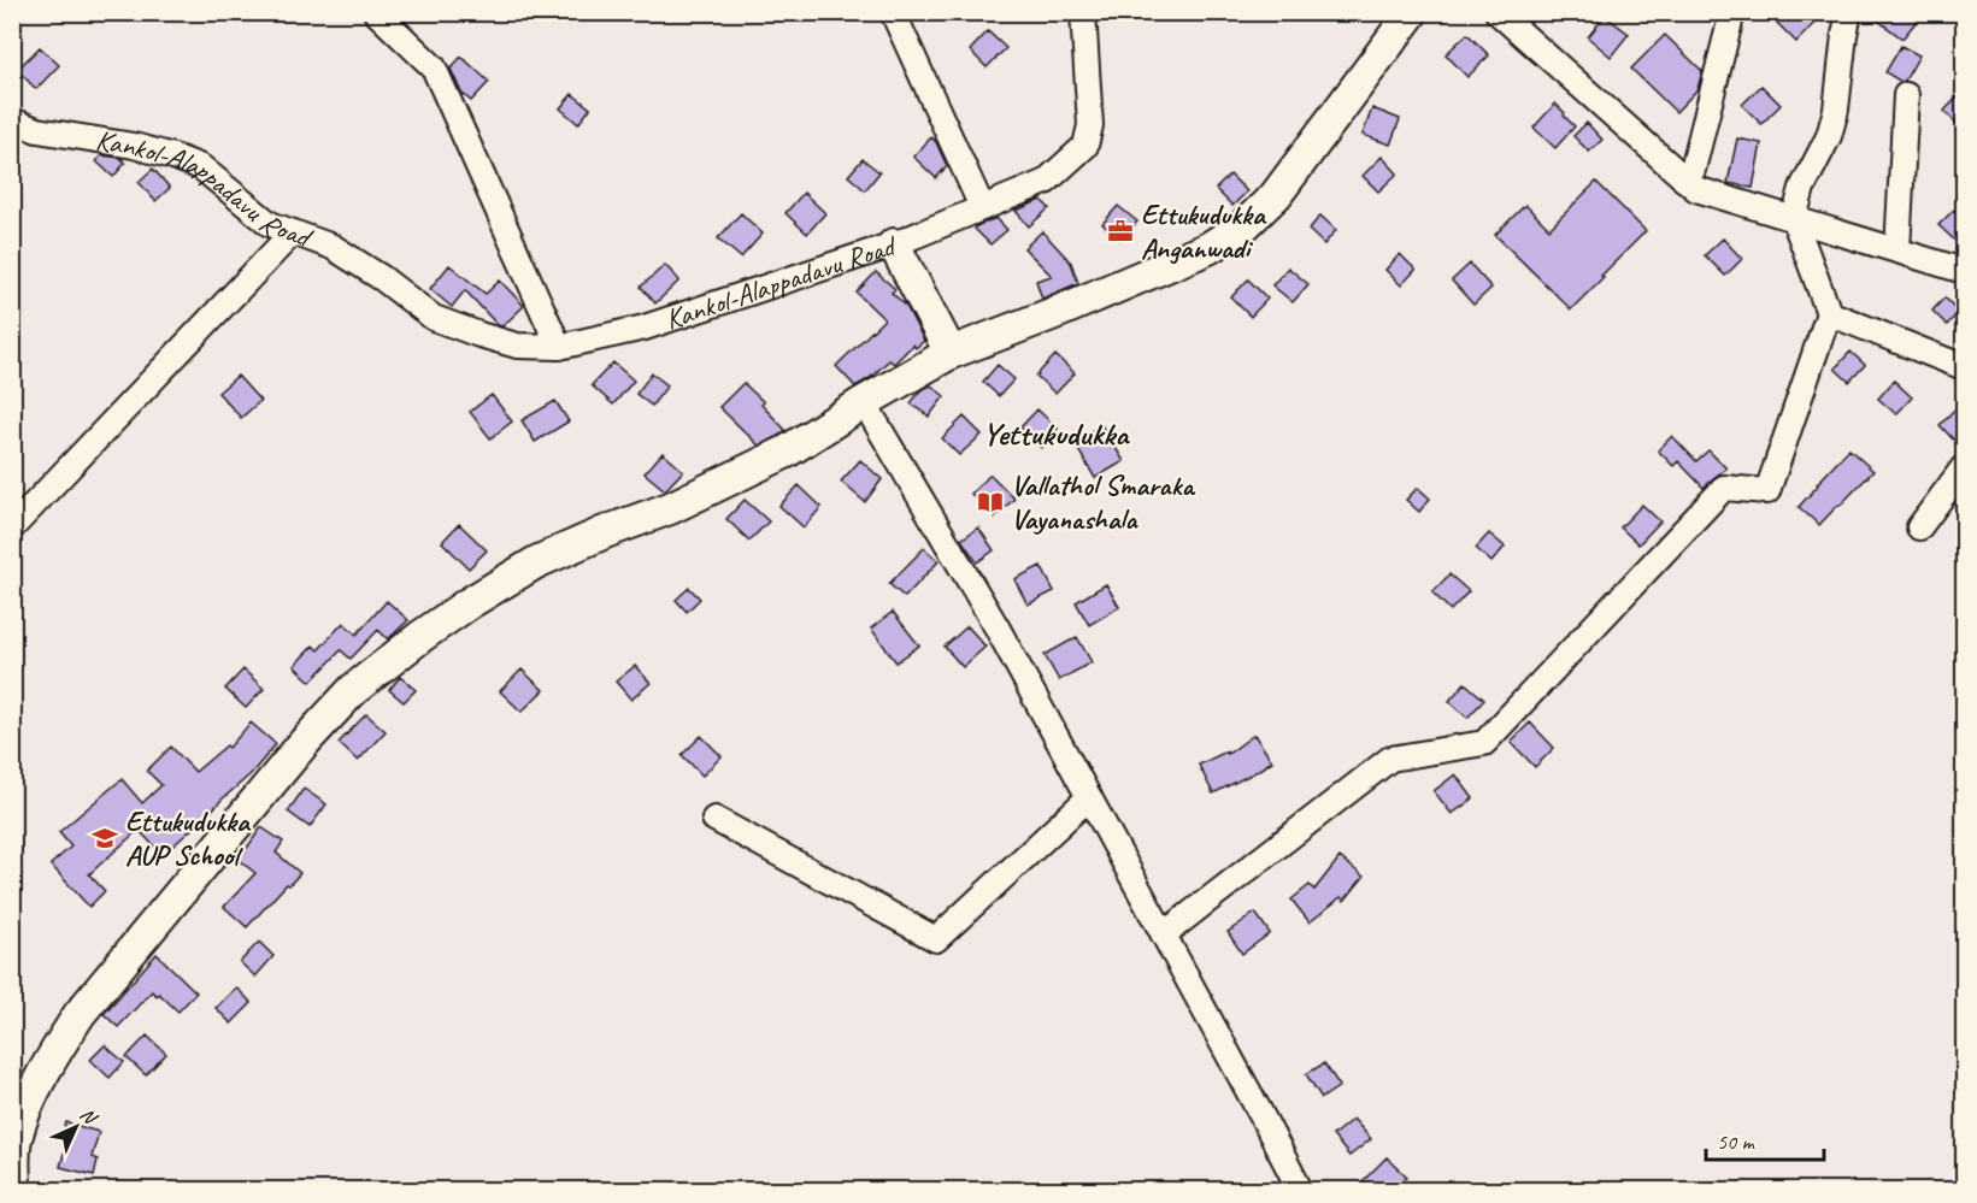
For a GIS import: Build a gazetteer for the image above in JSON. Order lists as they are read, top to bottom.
{
  "streets": {
    "main road": ["Kankol-Alappadavu Road"]
  },
  "districts": ["Yettukudukka"],
  "places": {
    "office": ["Ettukudukka Anganwadi"],
    "library": ["Vallathol Smaraka Vayanashala"],
    "school or university": ["Ettukudukka AUP School"]
  },
  "scale_bar": "50 m",
  "north": "top right"
}
